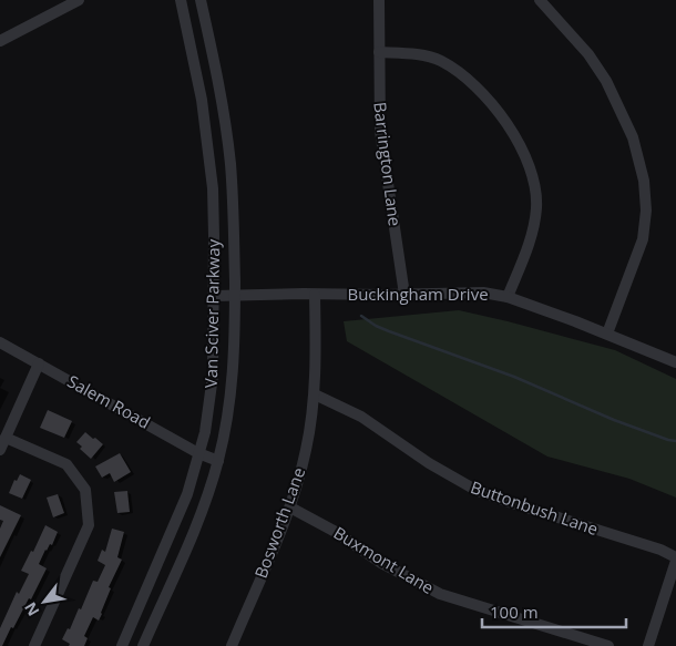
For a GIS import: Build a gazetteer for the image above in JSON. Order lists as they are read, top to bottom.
{
  "streets": {
    "street": [
      "Barrington Lane",
      "Buckingham Drive",
      "Van Sciver Parkway",
      "Salem Road",
      "Buttonbush Lane",
      "Bosworth Lane",
      "Buxmont Lane"
    ]
  },
  "crossings": [
    ["Barrington Lane", "Buckingham Drive"],
    ["Buckingham Drive", "Van Sciver Parkway"],
    ["Buckingham Drive", "Bosworth Lane"],
    ["Van Sciver Parkway", "Salem Road"],
    ["Buttonbush Lane", "Bosworth Lane"],
    ["Bosworth Lane", "Buxmont Lane"]
  ],
  "scale_bar": "100 m",
  "north": "bottom left"
}
